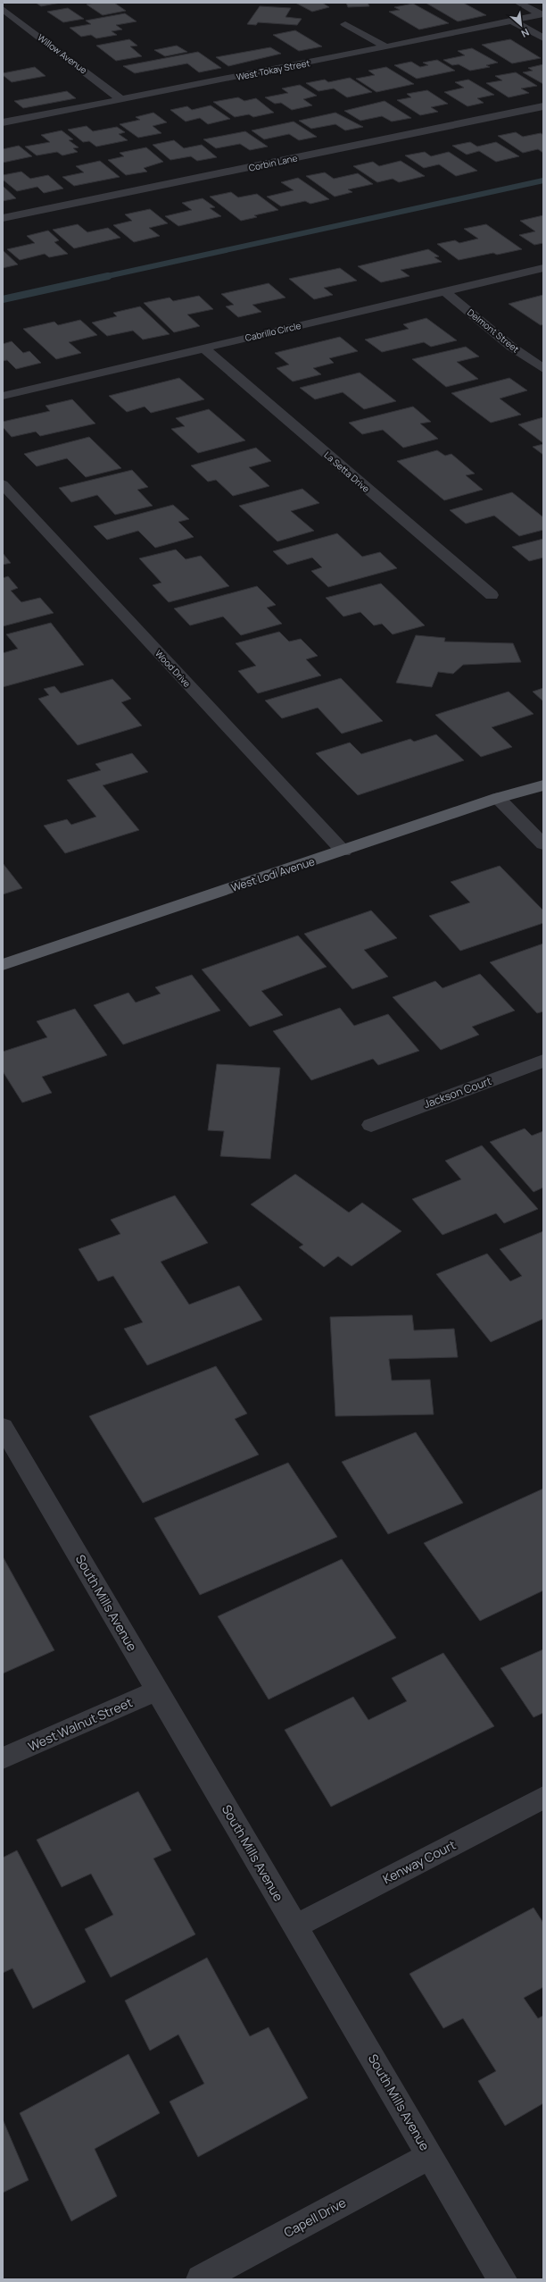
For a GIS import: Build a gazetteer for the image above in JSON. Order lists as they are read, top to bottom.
{
  "streets": {
    "main road": ["West Lodi Avenue"],
    "street": [
      "Willow Avenue",
      "West Tokay Street",
      "Corbin Lane",
      "Delmont Street",
      "Cabrillo Circle",
      "La Setta Drive",
      "Wood Drive",
      "Jackson Court",
      "South Mills Avenue",
      "West Walnut Street",
      "Kenway Court",
      "Capell Drive"
    ]
  },
  "crossings": [
    ["Willow Avenue", "West Tokay Street"],
    ["Delmont Street", "Cabrillo Circle"],
    ["Cabrillo Circle", "La Setta Drive"],
    ["Wood Drive", "West Lodi Avenue"],
    ["South Mills Avenue", "West Walnut Street"],
    ["South Mills Avenue", "Kenway Court"],
    ["South Mills Avenue", "Capell Drive"]
  ],
  "north": "bottom right"
}
